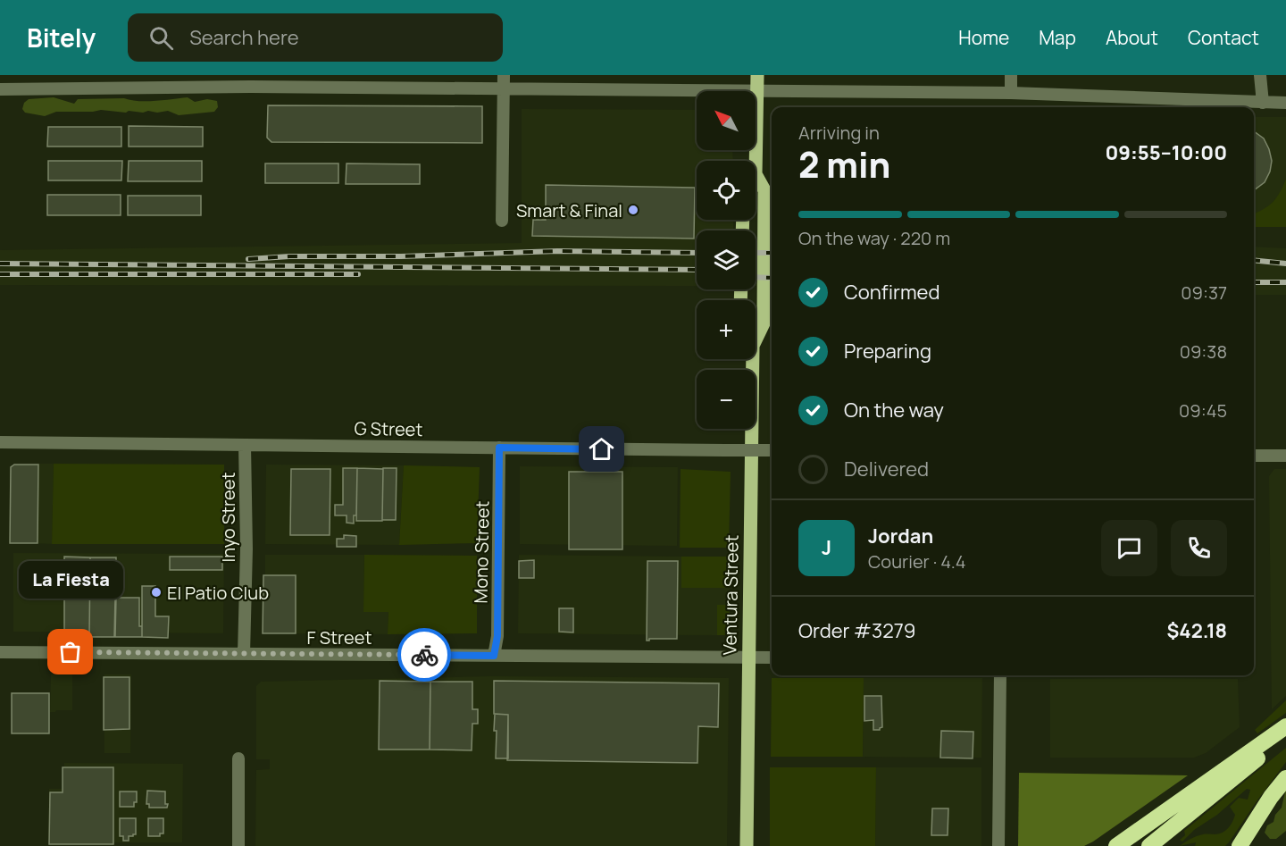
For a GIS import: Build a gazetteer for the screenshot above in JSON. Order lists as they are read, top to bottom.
{
  "streets": {
    "main road": ["Ventura Street"],
    "street": [
      "G Street",
      "Inyo Street",
      "Mono Street",
      "F Street"
    ]
  },
  "crossings": [
    ["G Street", "Inyo Street"],
    ["G Street", "Mono Street"],
    ["Inyo Street", "F Street"],
    ["Mono Street", "F Street"],
    ["Ventura Street", "F Street"]
  ],
  "places": ["Smart & Final", "El Patio Club", "La Fiesta"],
  "north": "top left",
  "page": {
    "header": "Bitely",
    "search": "Search here",
    "nav": [
      "Home",
      "Map",
      "About",
      "Contact"
    ],
    "map_buttons": ["+", "−"],
    "heading": ["2 min", "Arriving in", "09:55–10:00"],
    "panel": [
      "Jordan",
      "Courier · 4.4",
      "Order #3279",
      "$42.18"
    ],
    "bar": "On the way · 220 m",
    "list": [
      ["Confirmed", "09:37"],
      ["Preparing", "09:38"],
      ["On the way", "09:45"],
      "Delivered"
    ],
    "round": "J",
    "bubble": "La Fiesta"
  }
}
